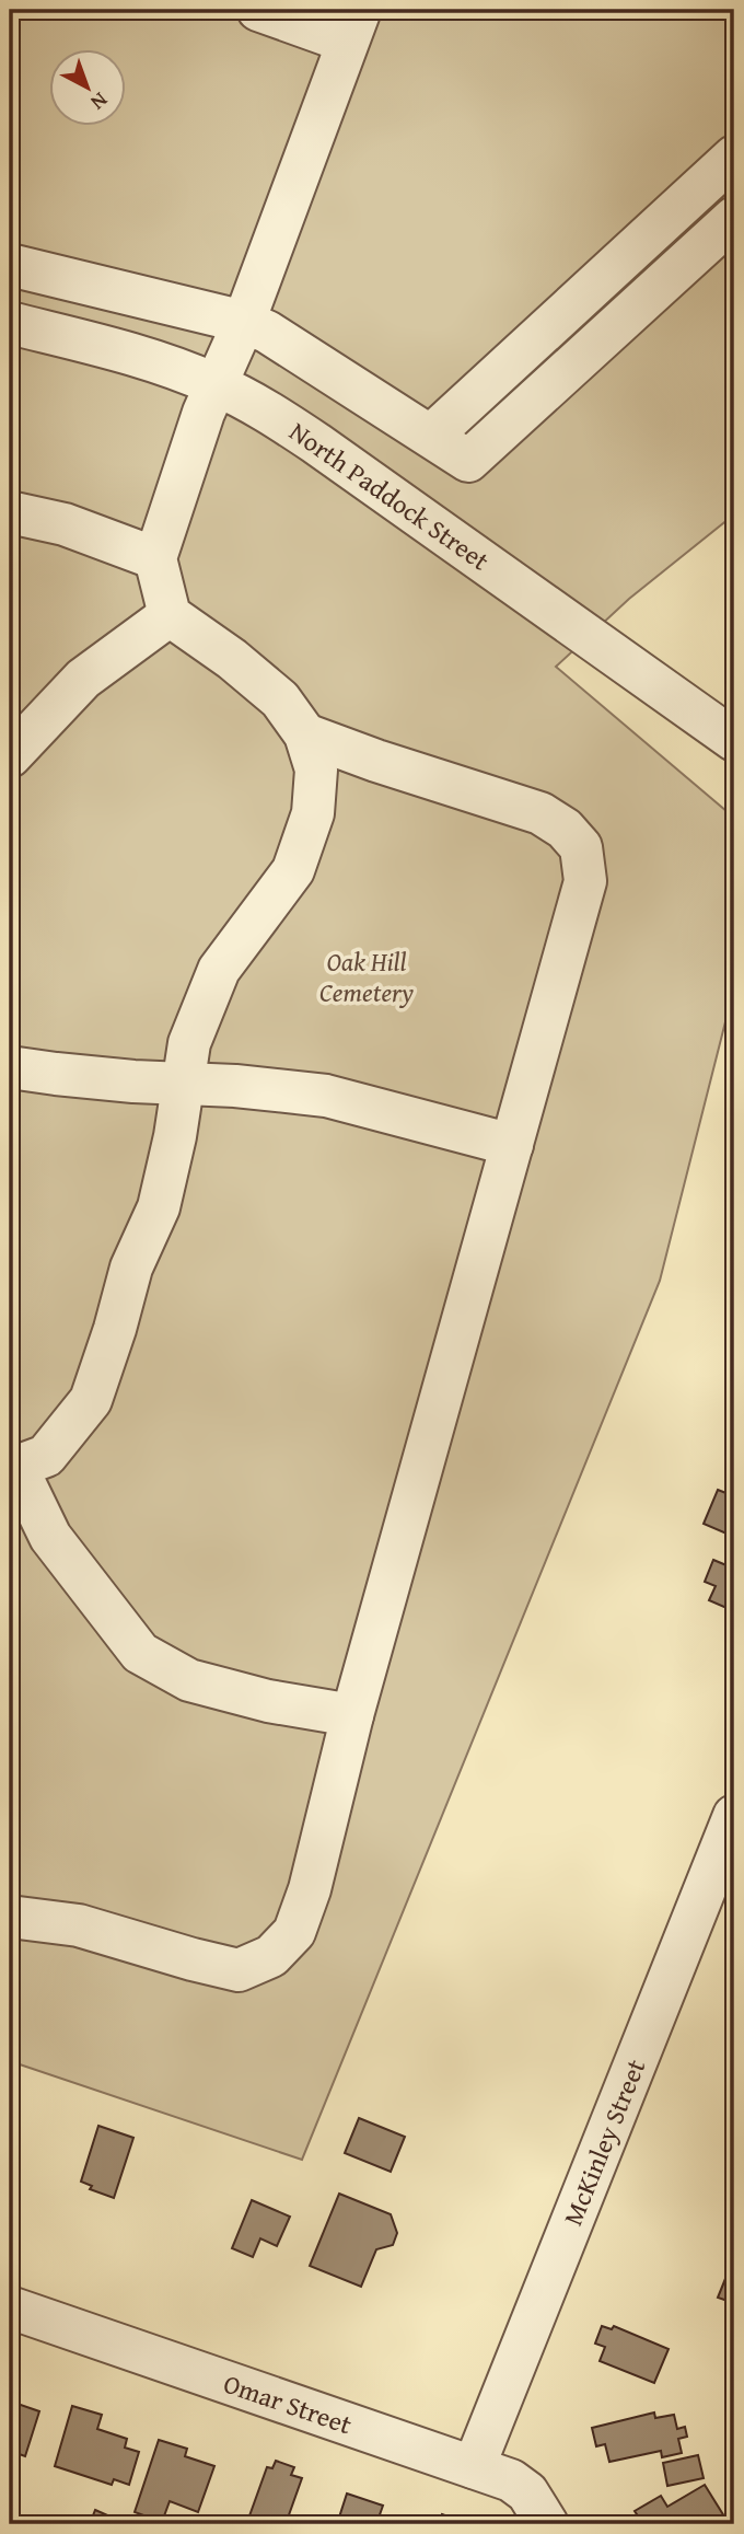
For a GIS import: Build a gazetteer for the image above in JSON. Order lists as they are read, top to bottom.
{
  "streets": {
    "street": ["North Paddock Street", "McKinley Street", "Omar Street"]
  },
  "crossings": [
    ["McKinley Street", "Omar Street"]
  ],
  "parks": ["Oak Hill Cemetery"],
  "north": "bottom right"
}
